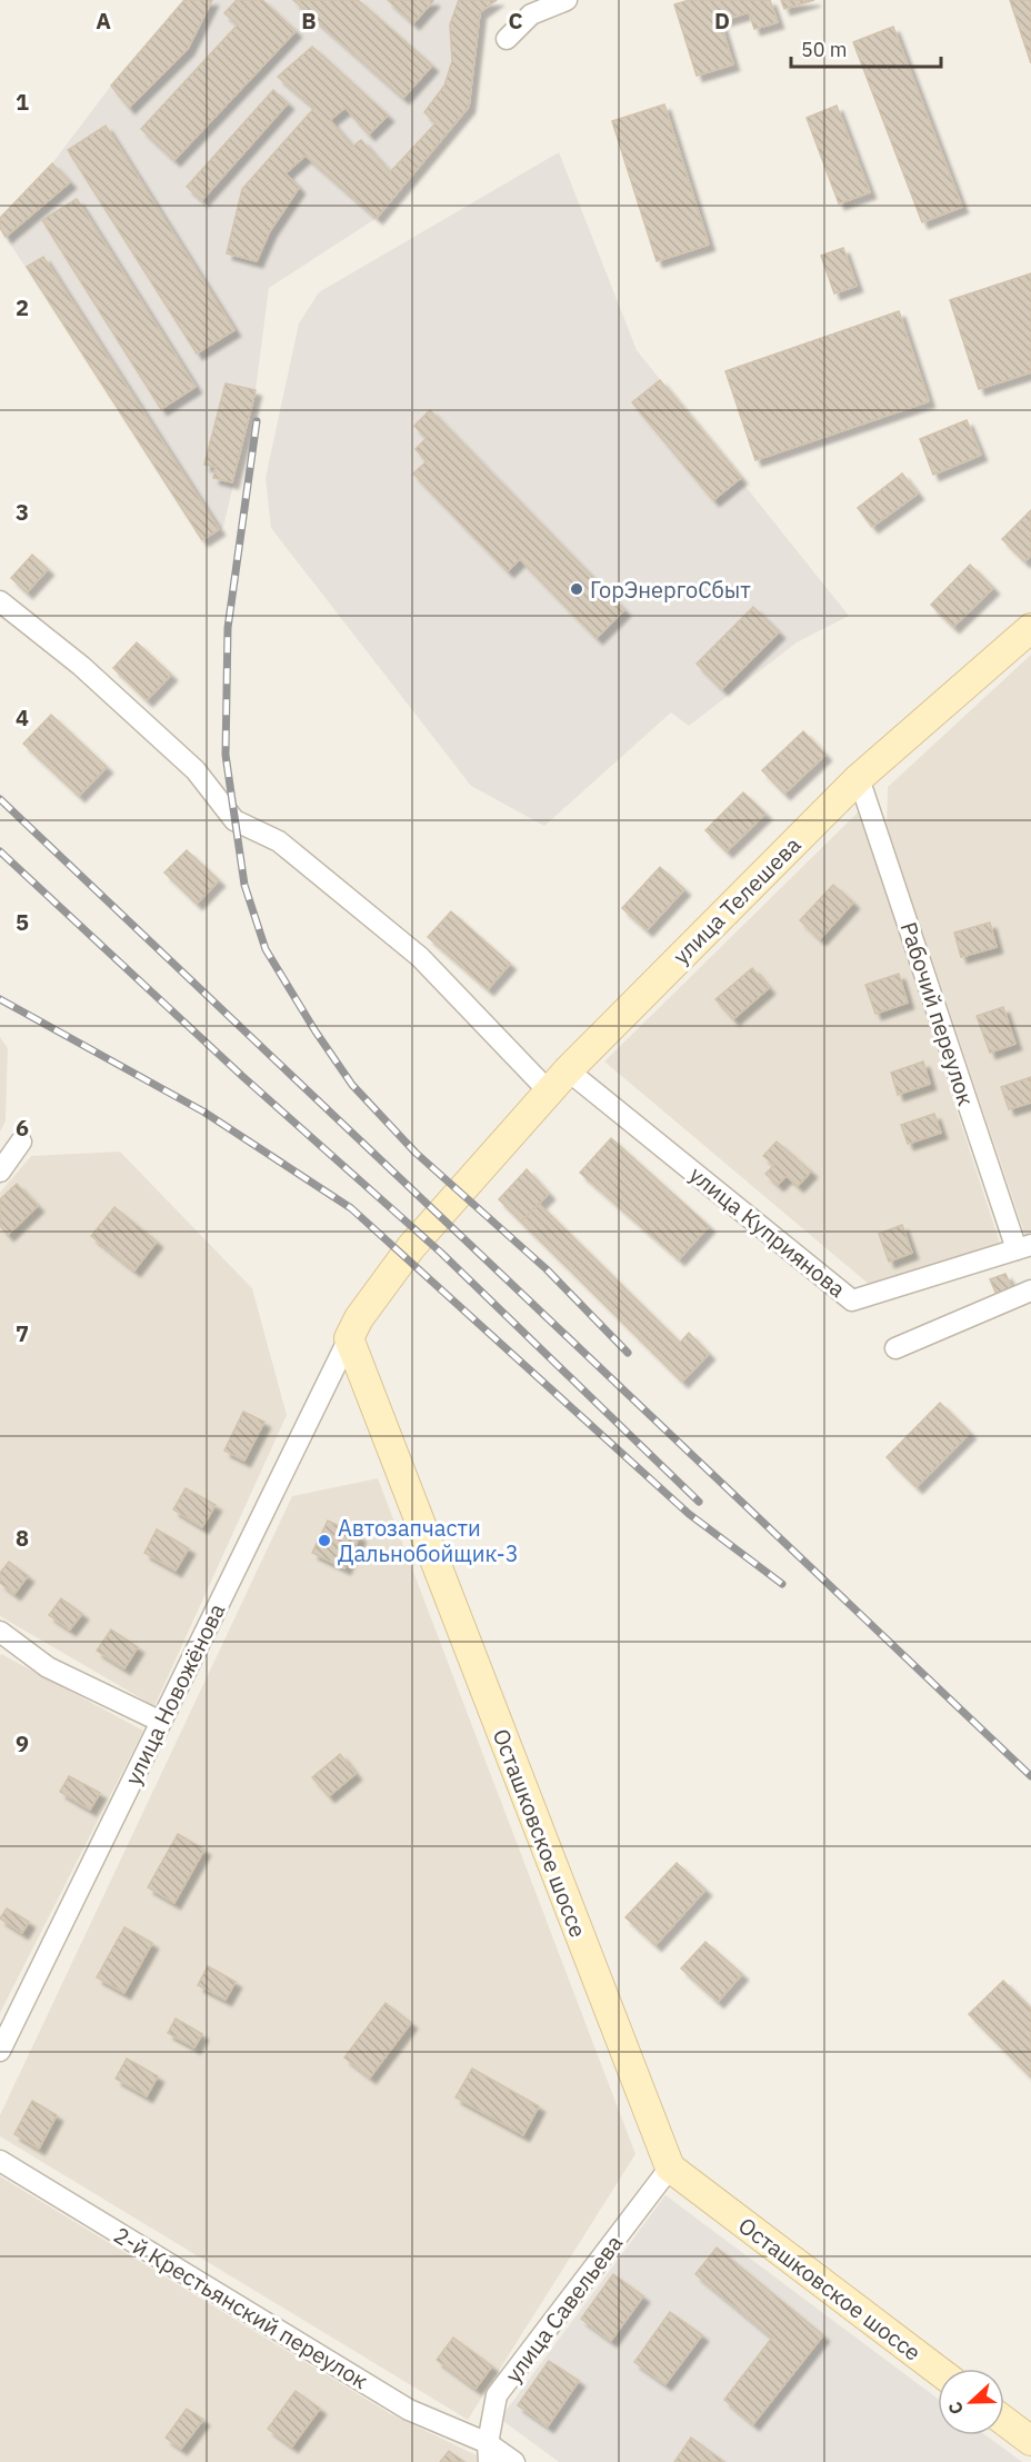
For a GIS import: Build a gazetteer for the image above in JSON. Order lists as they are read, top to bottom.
{
  "streets": {
    "street": [
      "улица Телешева",
      "Рабочий переулок",
      "улица Куприянова",
      "улица Новожёнова",
      "Осташковское шоссе",
      "2-й Крестьянский переулок",
      "улица Савельева"
    ]
  },
  "crossings": [
    ["улица Телешева", "Рабочий переулок"],
    ["улица Телешева", "улица Куприянова"],
    ["улица Телешева", "улица Новожёнова"],
    ["улица Телешева", "Осташковское шоссе"],
    ["Рабочий переулок", "улица Куприянова"],
    ["улица Новожёнова", "Осташковское шоссе"],
    ["Осташковское шоссе", "улица Савельева"],
    ["2-й Крестьянский переулок", "улица Савельева"]
  ],
  "places": ["ГорЭнергоСбыт", "Автозапчасти Дальнобойщик-3"],
  "scale_bar": "50 m",
  "north": "left",
  "grid": {
    "columns": [
      "A",
      "B",
      "C",
      "D"
    ],
    "rows": [
      "1",
      "2",
      "3",
      "4",
      "5",
      "6",
      "7",
      "8",
      "9"
    ]
  }
}
